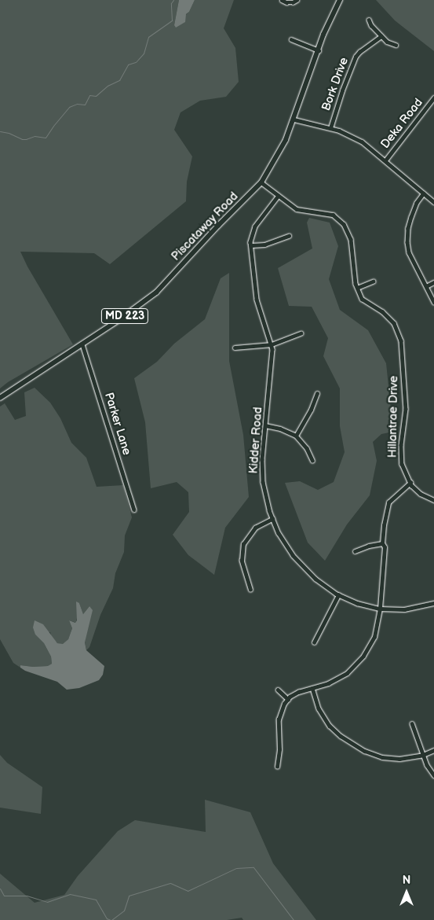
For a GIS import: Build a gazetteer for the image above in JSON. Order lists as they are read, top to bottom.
{
  "streets": {
    "main road": ["Piscataway Road", "MD 223"],
    "street": [
      "Bork Drive",
      "Deka Road",
      "Hillantrae Drive",
      "Parker Lane",
      "Kidder Road"
    ]
  },
  "crossings": [
    ["Piscataway Road", "Hillantrae Drive"],
    ["Piscataway Road", "Parker Lane"],
    ["Hillantrae Drive", "Kidder Road"]
  ],
  "north": "top"
}
